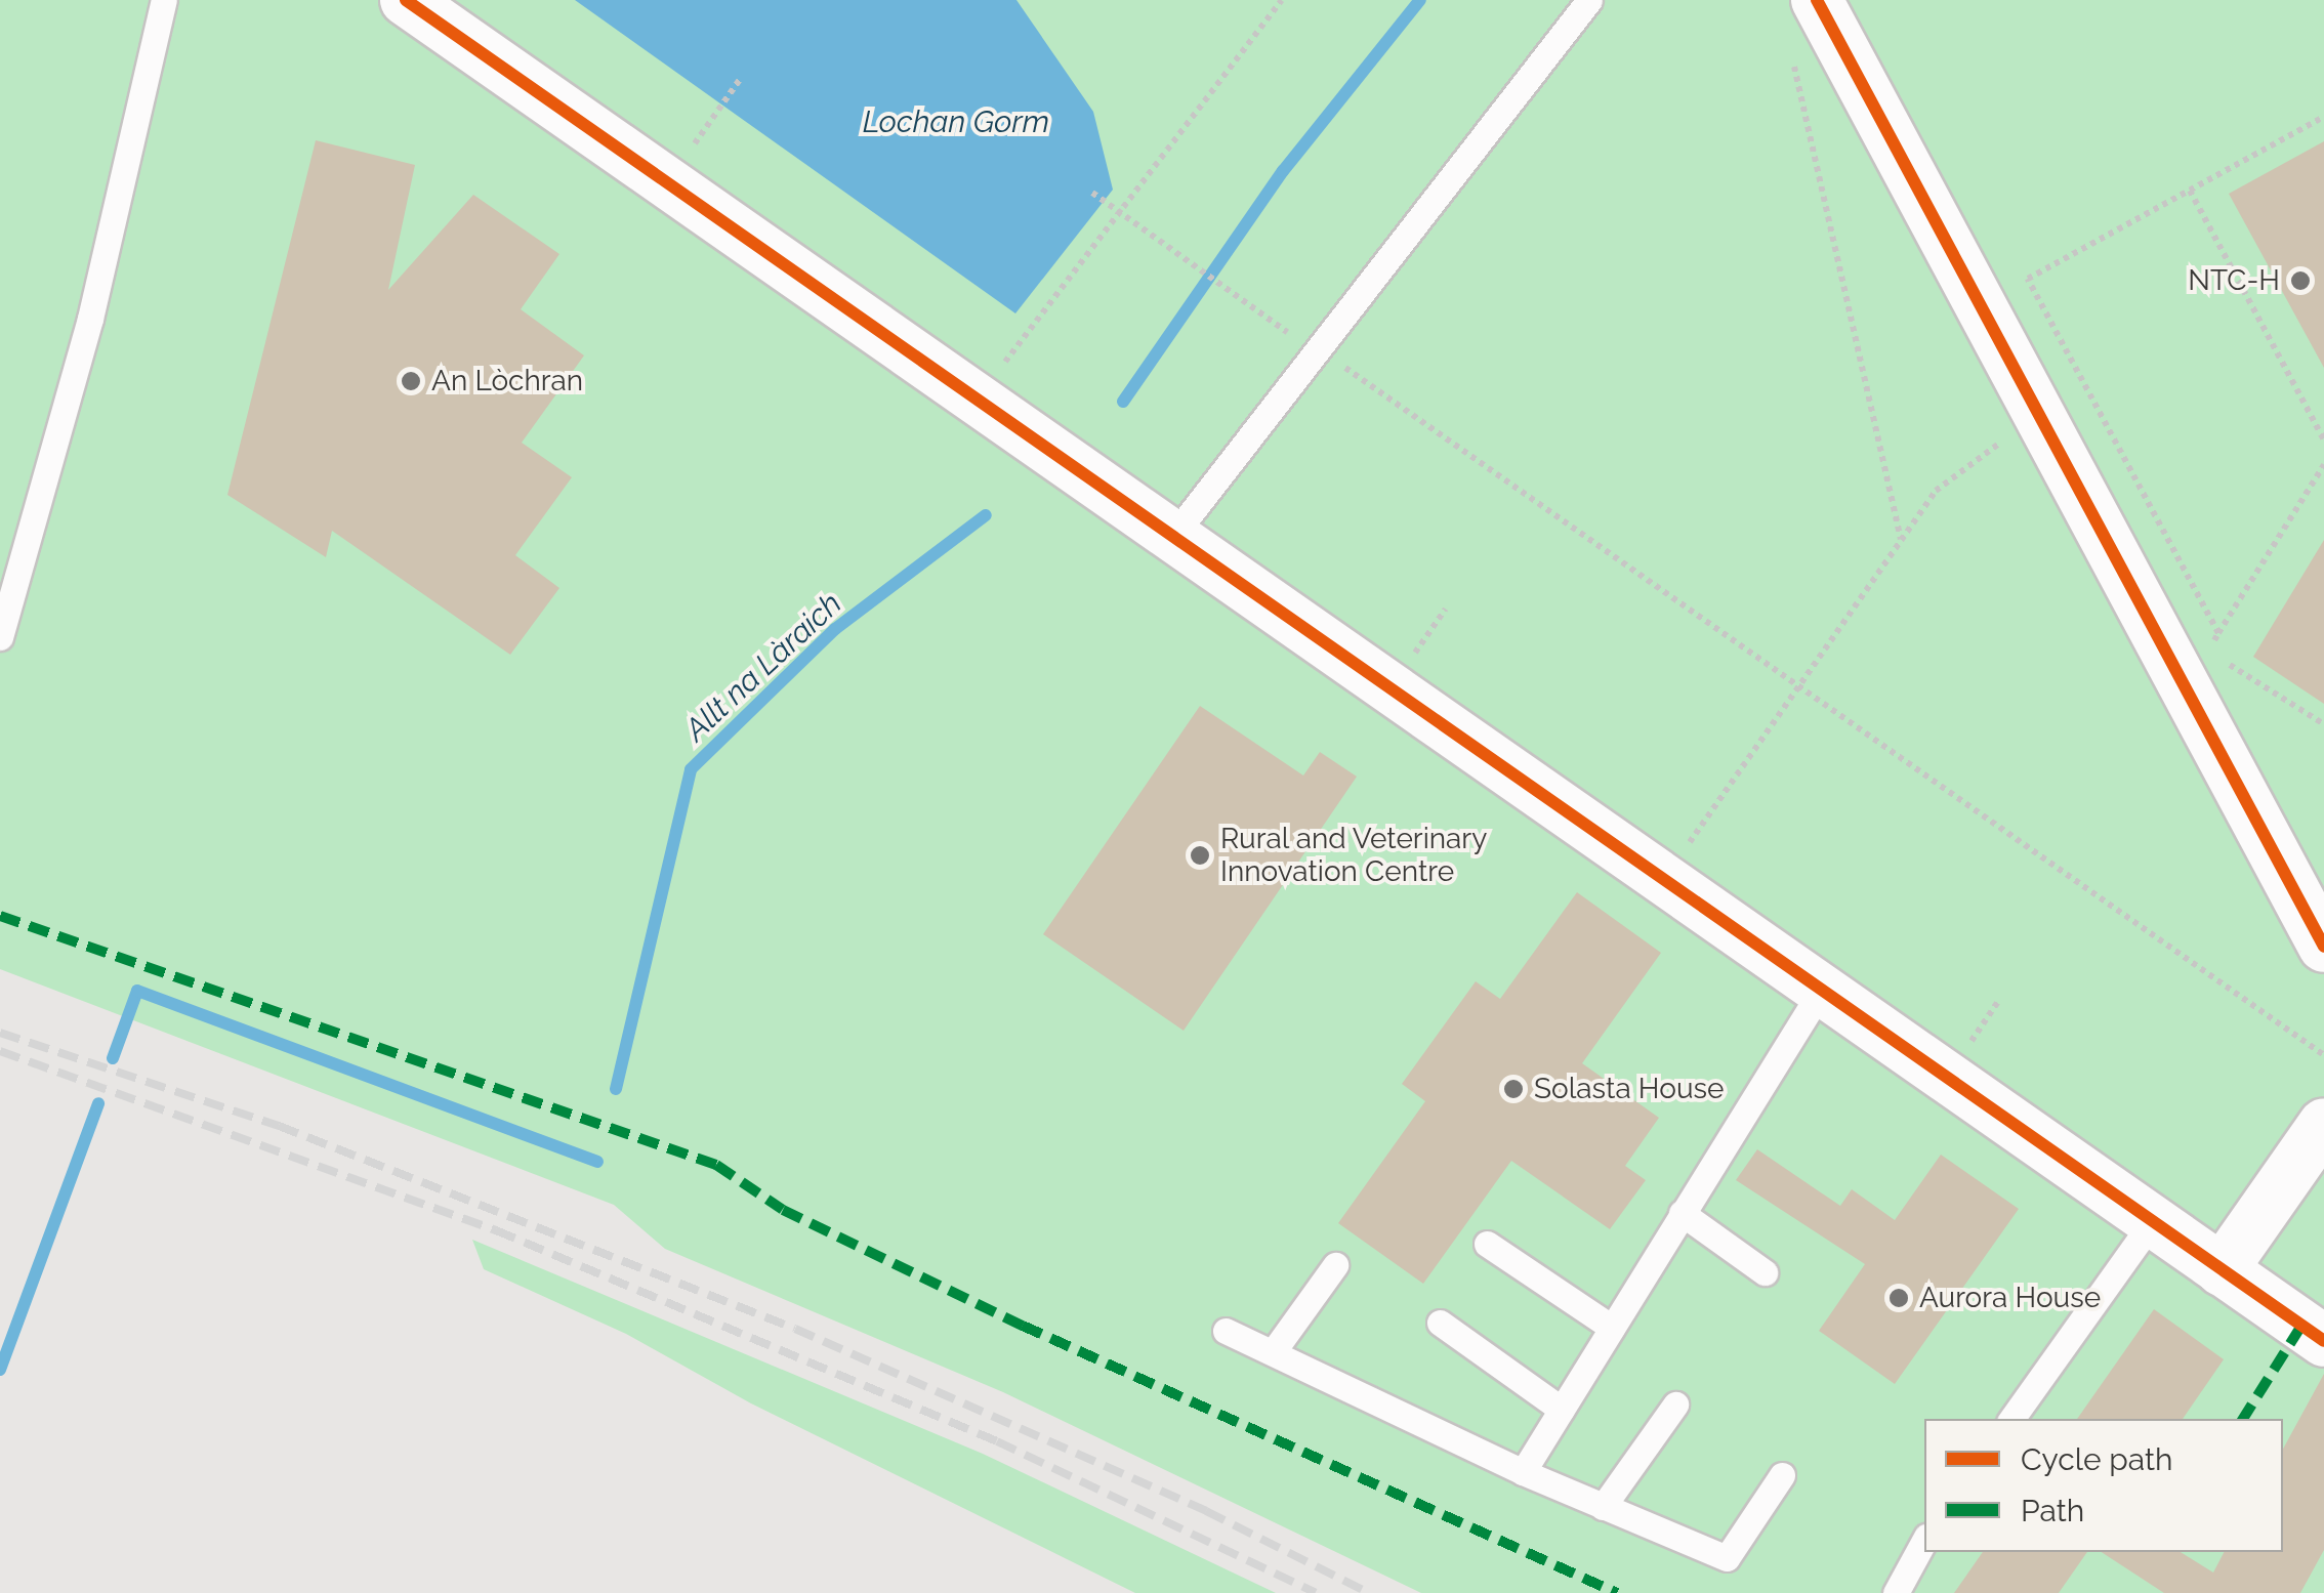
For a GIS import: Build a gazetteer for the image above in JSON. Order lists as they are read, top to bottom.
{
  "water": ["Lochan Gorm", "Allt na Làraich"],
  "places": [
    "NTC-H",
    "An Lòchran",
    "Rural and Veterinary Innovation Centre",
    "Solasta House",
    "Aurora House"
  ],
  "legend": ["Cycle path", "Path"]
}
